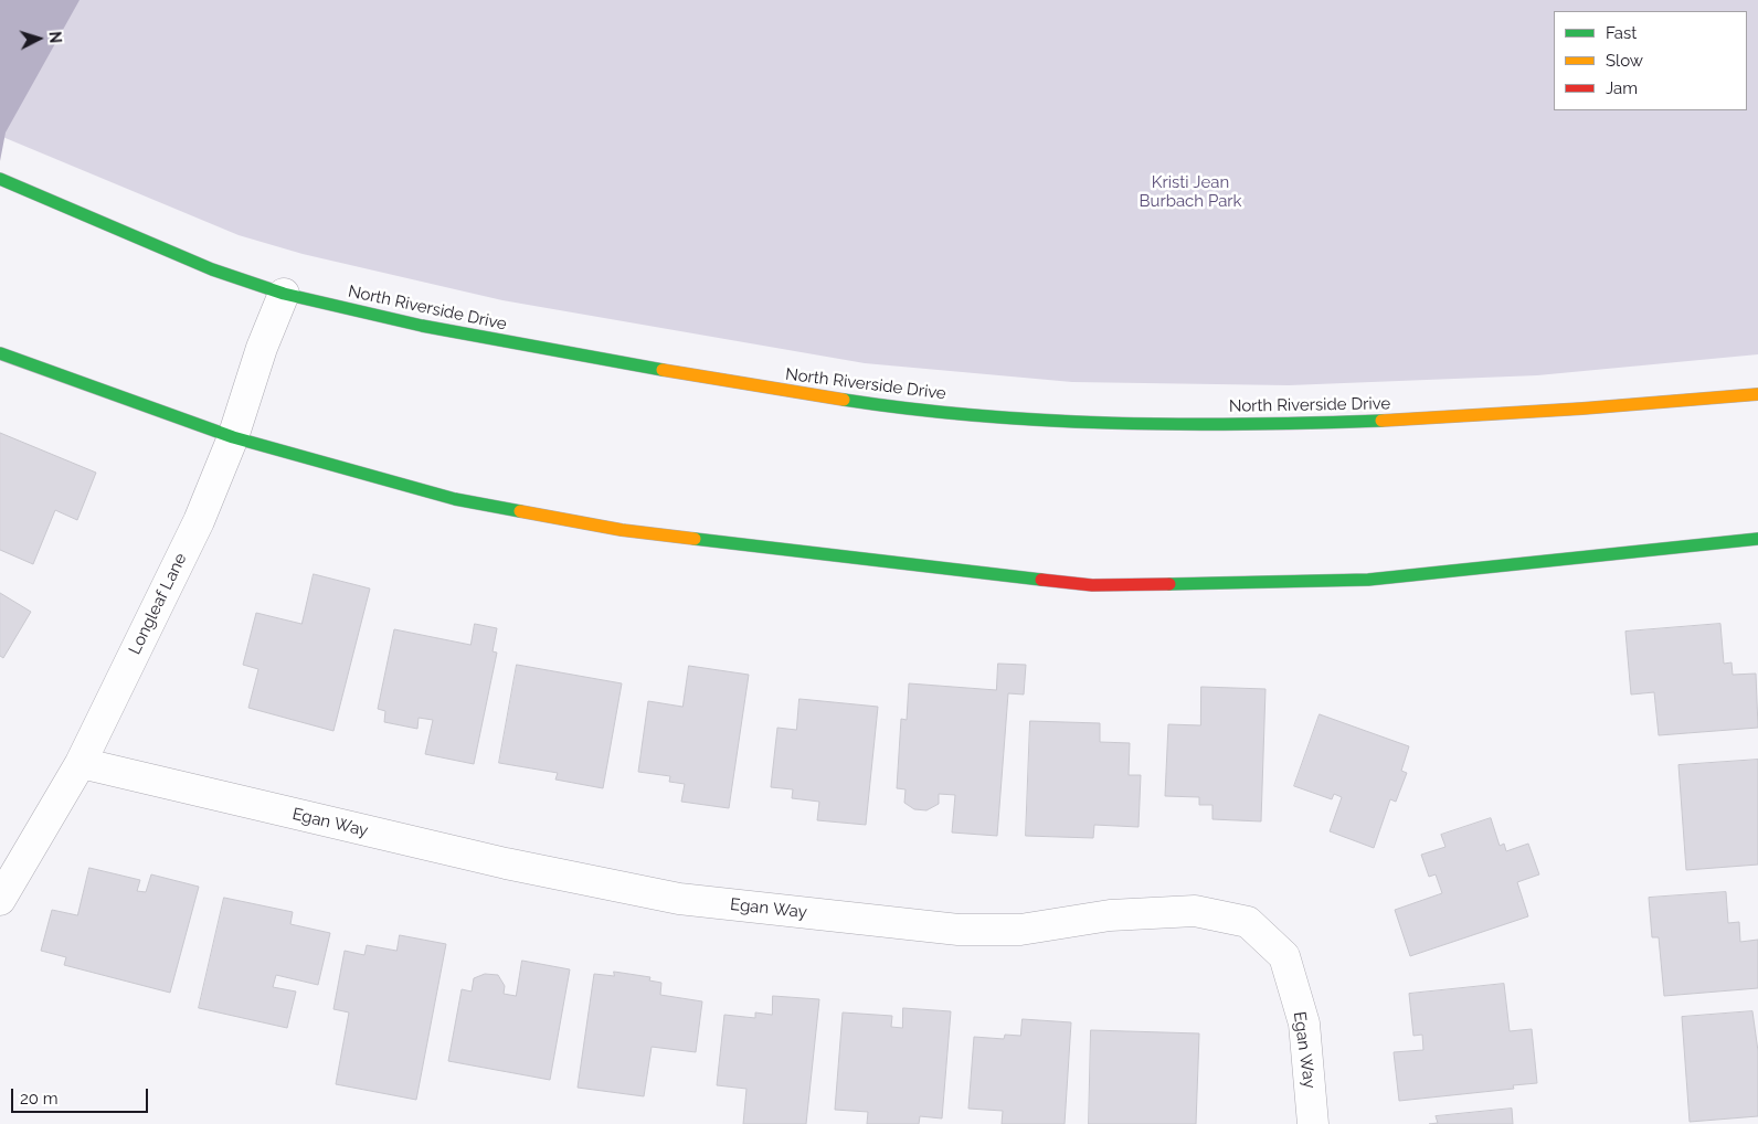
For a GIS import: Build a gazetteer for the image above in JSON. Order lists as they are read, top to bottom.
{
  "streets": {
    "main road": ["North Riverside Drive"],
    "street": ["Longleaf Lane", "Egan Way"]
  },
  "crossings": [
    ["North Riverside Drive", "Longleaf Lane"],
    ["Longleaf Lane", "Egan Way"]
  ],
  "parks": ["Kristi Jean Burbach Park"],
  "legend": ["Fast", "Slow", "Jam"],
  "scale_bar": "20 m",
  "north": "right"
}
